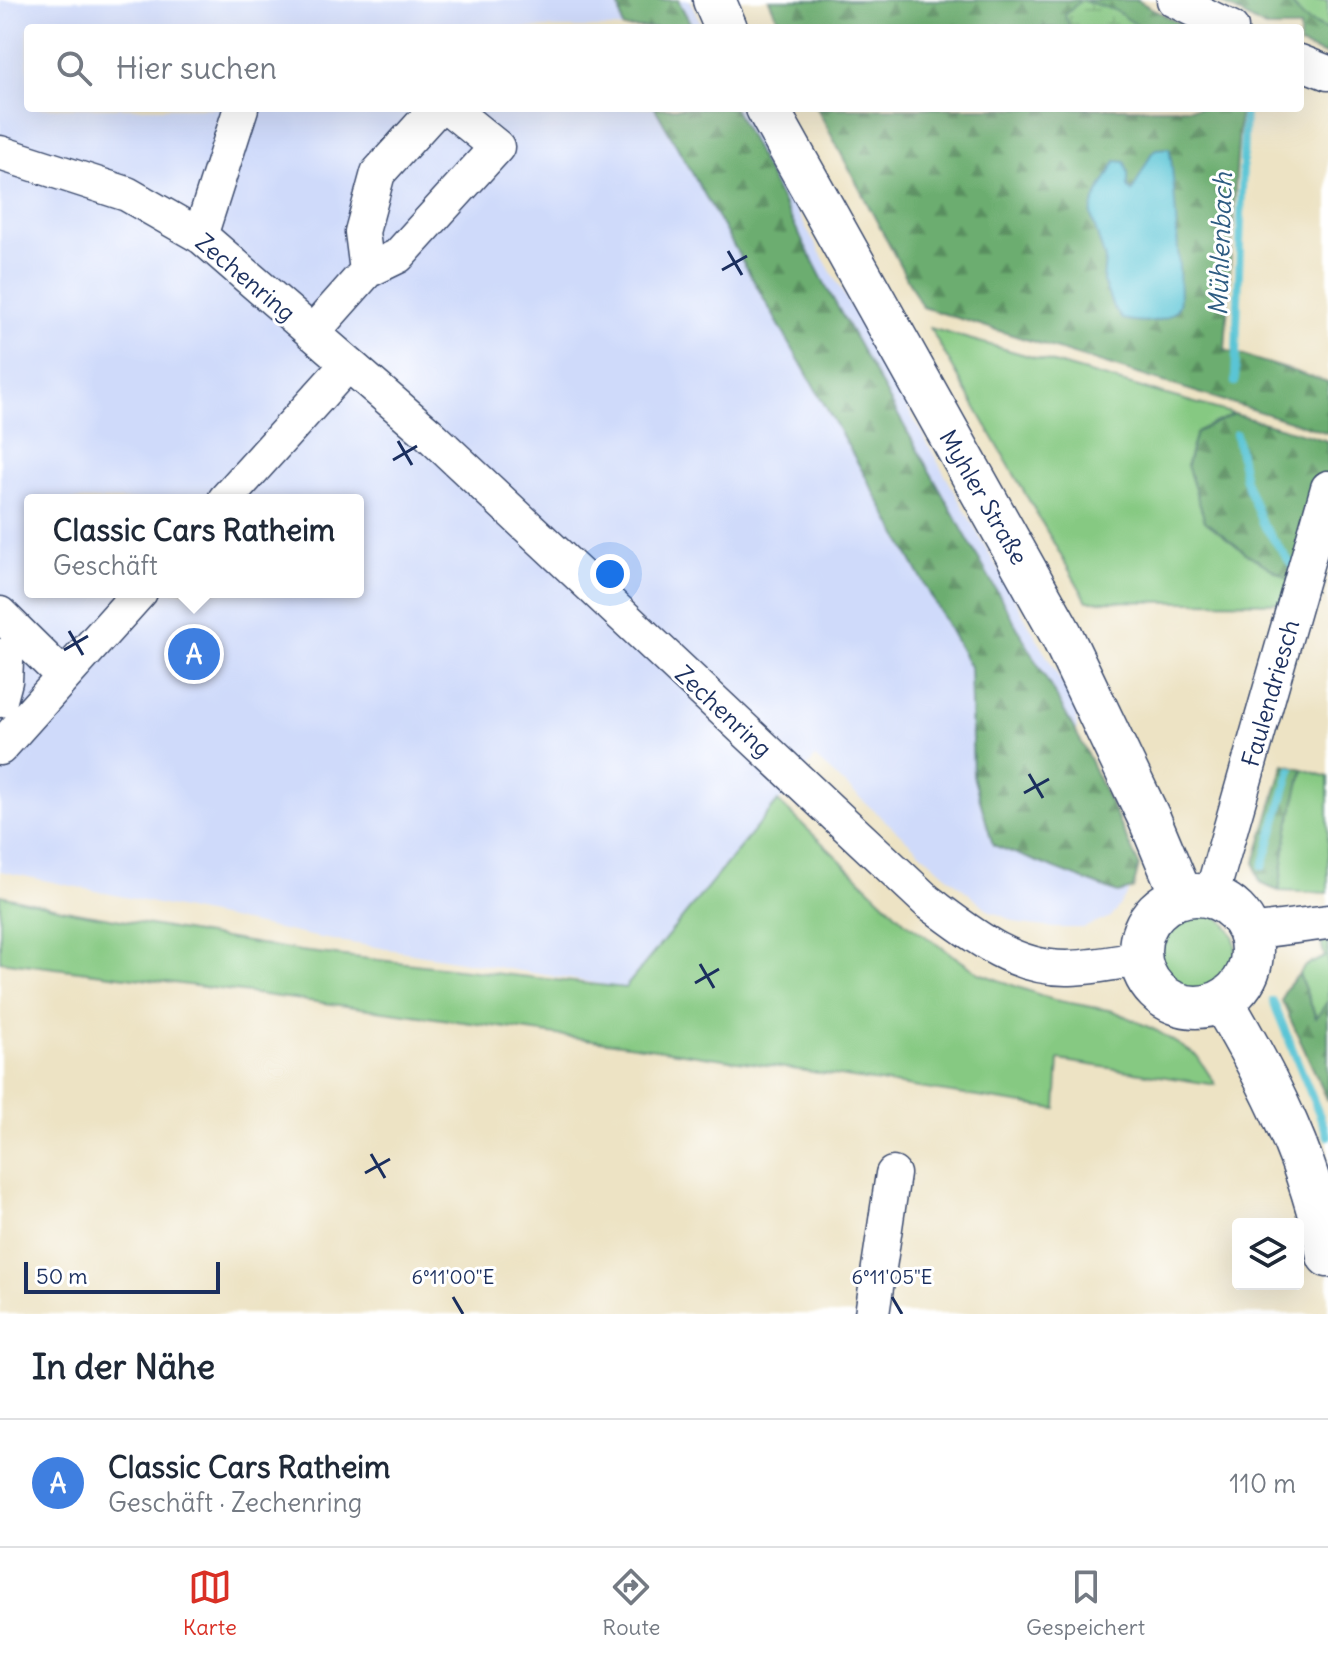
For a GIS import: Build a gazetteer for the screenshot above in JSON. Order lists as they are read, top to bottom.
{
  "streets": {
    "main road": ["Myhler Straße"],
    "street": ["Zechenring", "Faulendriesch"]
  },
  "crossings": [
    ["Zechenring", "Myhler Straße"],
    ["Zechenring", "Faulendriesch"],
    ["Myhler Straße", "Faulendriesch"]
  ],
  "water": ["Mühlenbach"],
  "scale_bar": "50 m",
  "page": {
    "search": "Hier suchen",
    "popup": ["Classic Cars Ratheim", "Geschäft"],
    "pins": "A",
    "scale": "50 m",
    "heading": "In der Nähe",
    "list": [
      {
        "mark": "A",
        "name": "Classic Cars Ratheim",
        "note": "Geschäft · Zechenring",
        "value": "110 m"
      }
    ],
    "nav": ["Karte", "Route", "Gespeichert"]
  },
  "coordinates": ["6°11'00\"E", "6°11'05\"E"]
}
